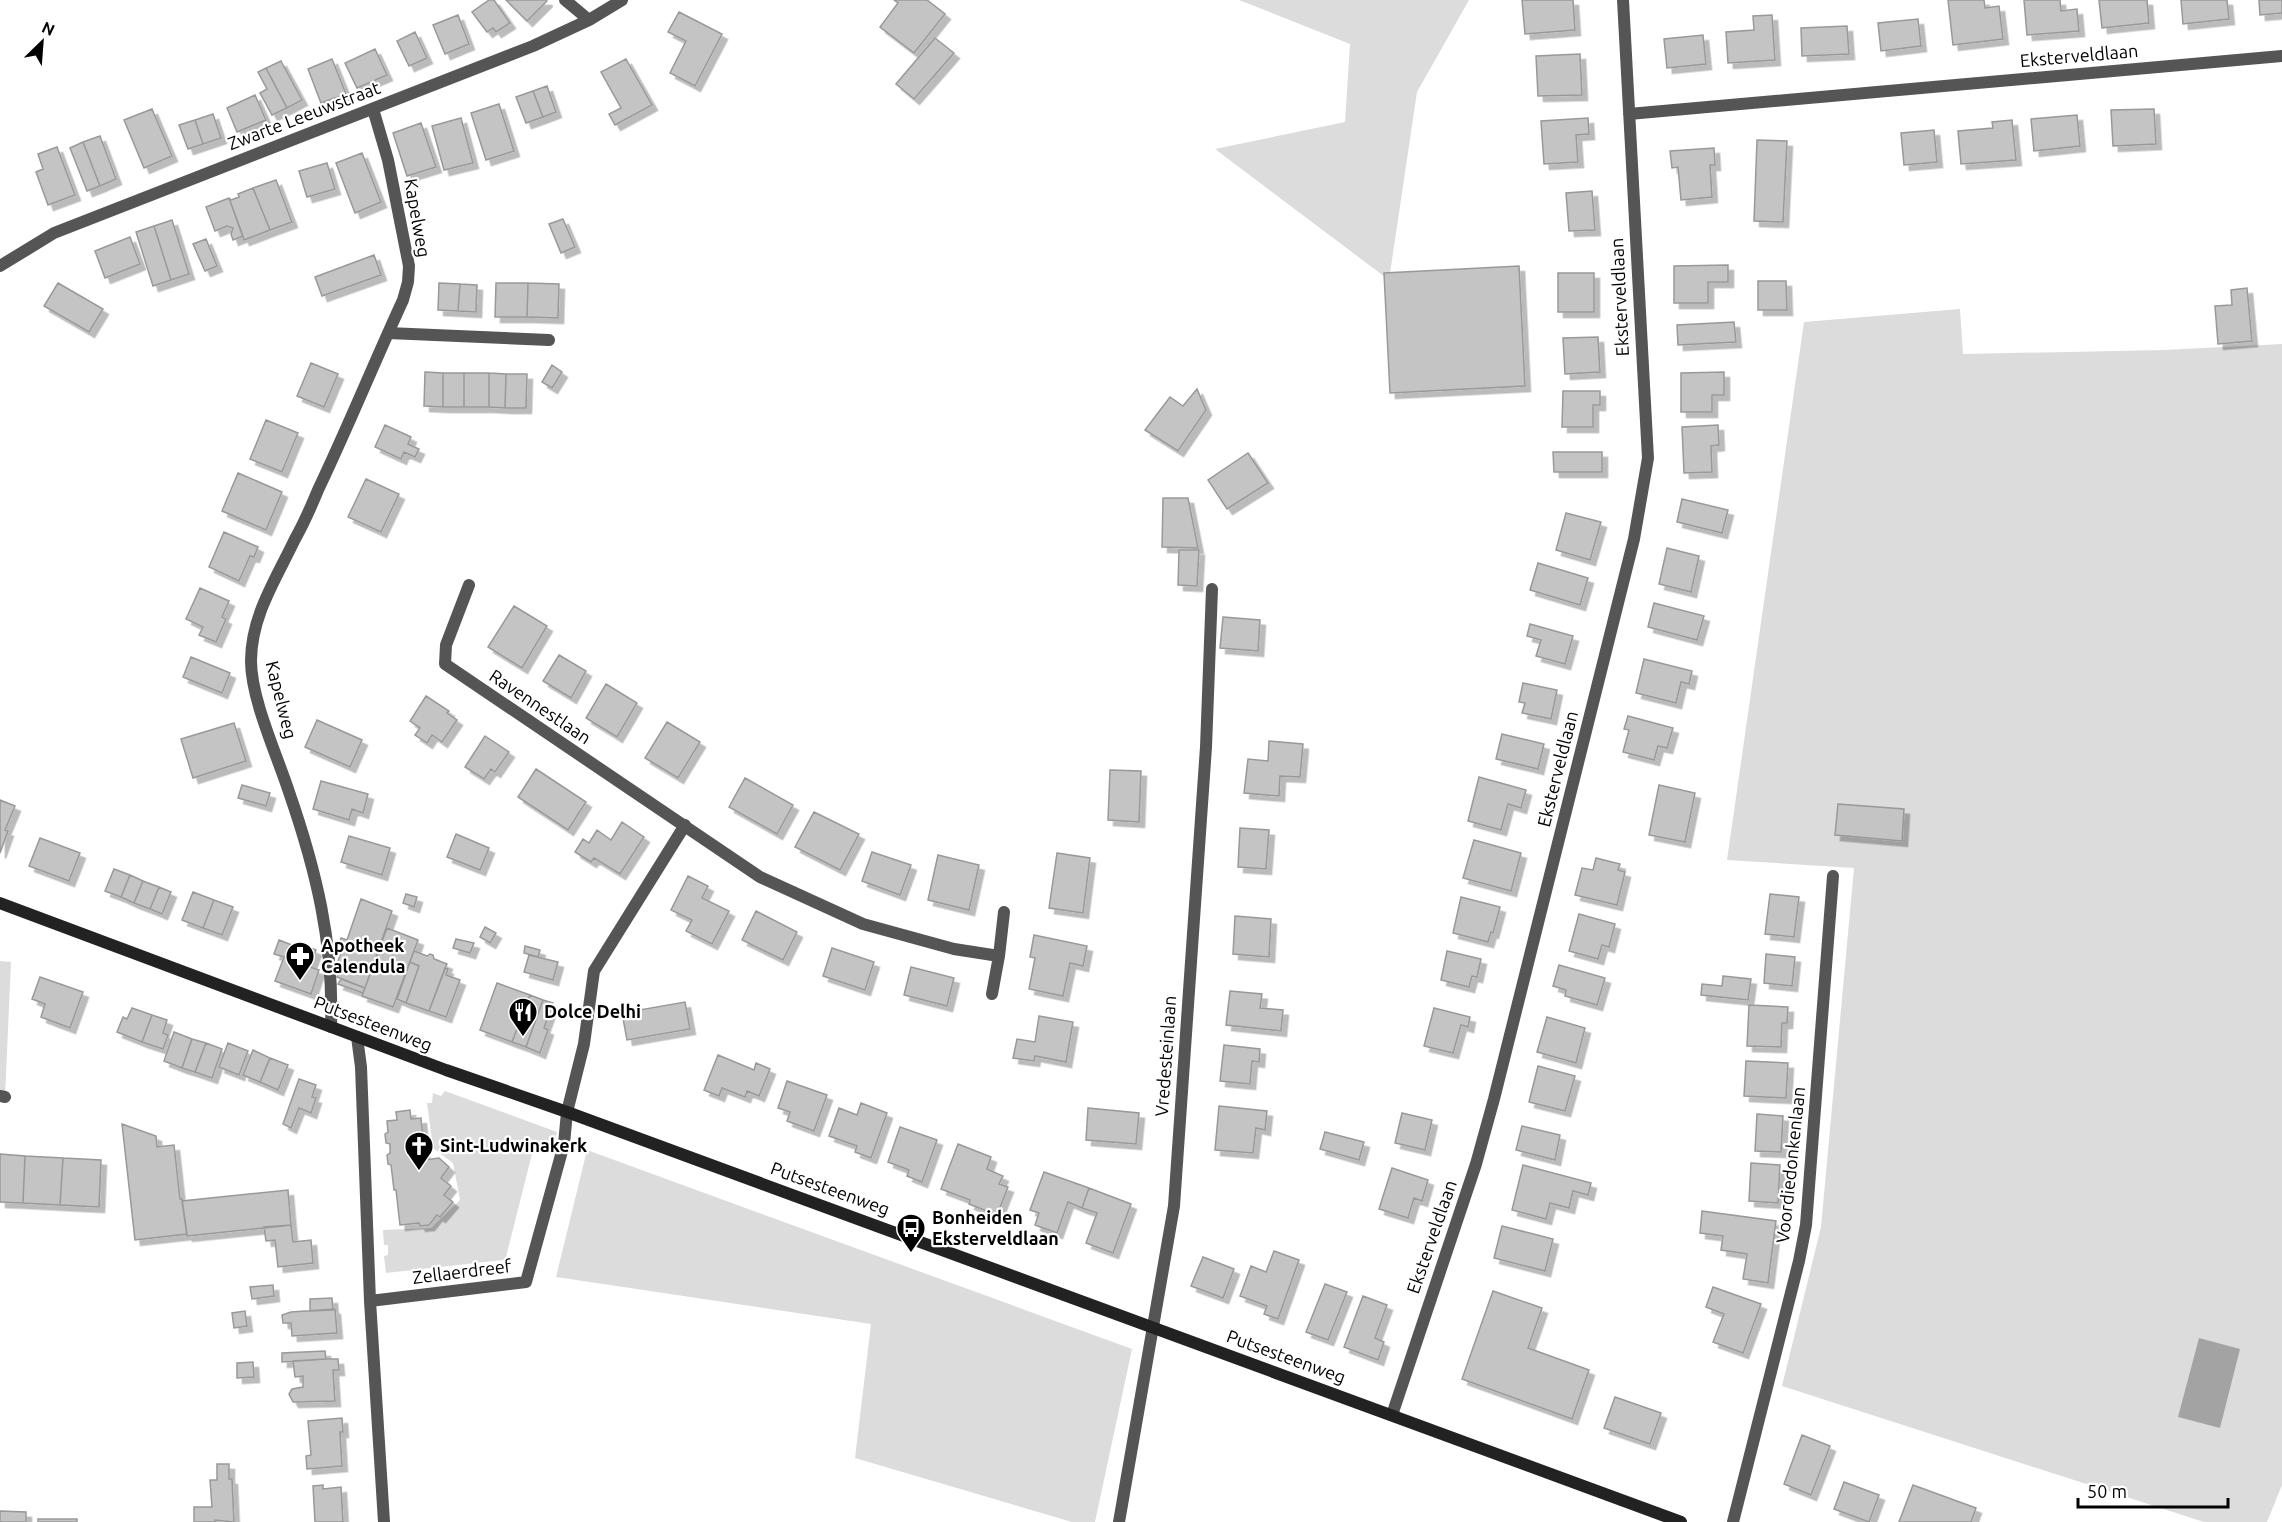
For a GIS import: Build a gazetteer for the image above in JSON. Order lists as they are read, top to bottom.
{
  "streets": {
    "main road": ["Putsesteenweg"],
    "street": [
      "Eksterveldlaan",
      "Zwarte Leeuwstraat",
      "Kapelweg",
      "Ravennestlaan",
      "Vredesteinlaan",
      "Voordiedonkenlaan",
      "Zellaerdreef"
    ]
  },
  "crossings": [
    ["Eksterveldlaan", "Putsesteenweg"],
    ["Zwarte Leeuwstraat", "Kapelweg"],
    ["Kapelweg", "Putsesteenweg"],
    ["Putsesteenweg", "Vredesteinlaan"],
    ["Putsesteenweg", "Zellaerdreef"]
  ],
  "places": {
    "pharmacy": ["Apotheek Calendula"],
    "restaurant": ["Dolce Delhi"],
    "church": ["Sint-Ludwinakerk"],
    "bus stop": ["Bonheiden Eksterveldlaan"]
  },
  "scale_bar": "50 m",
  "north": "top right"
}
